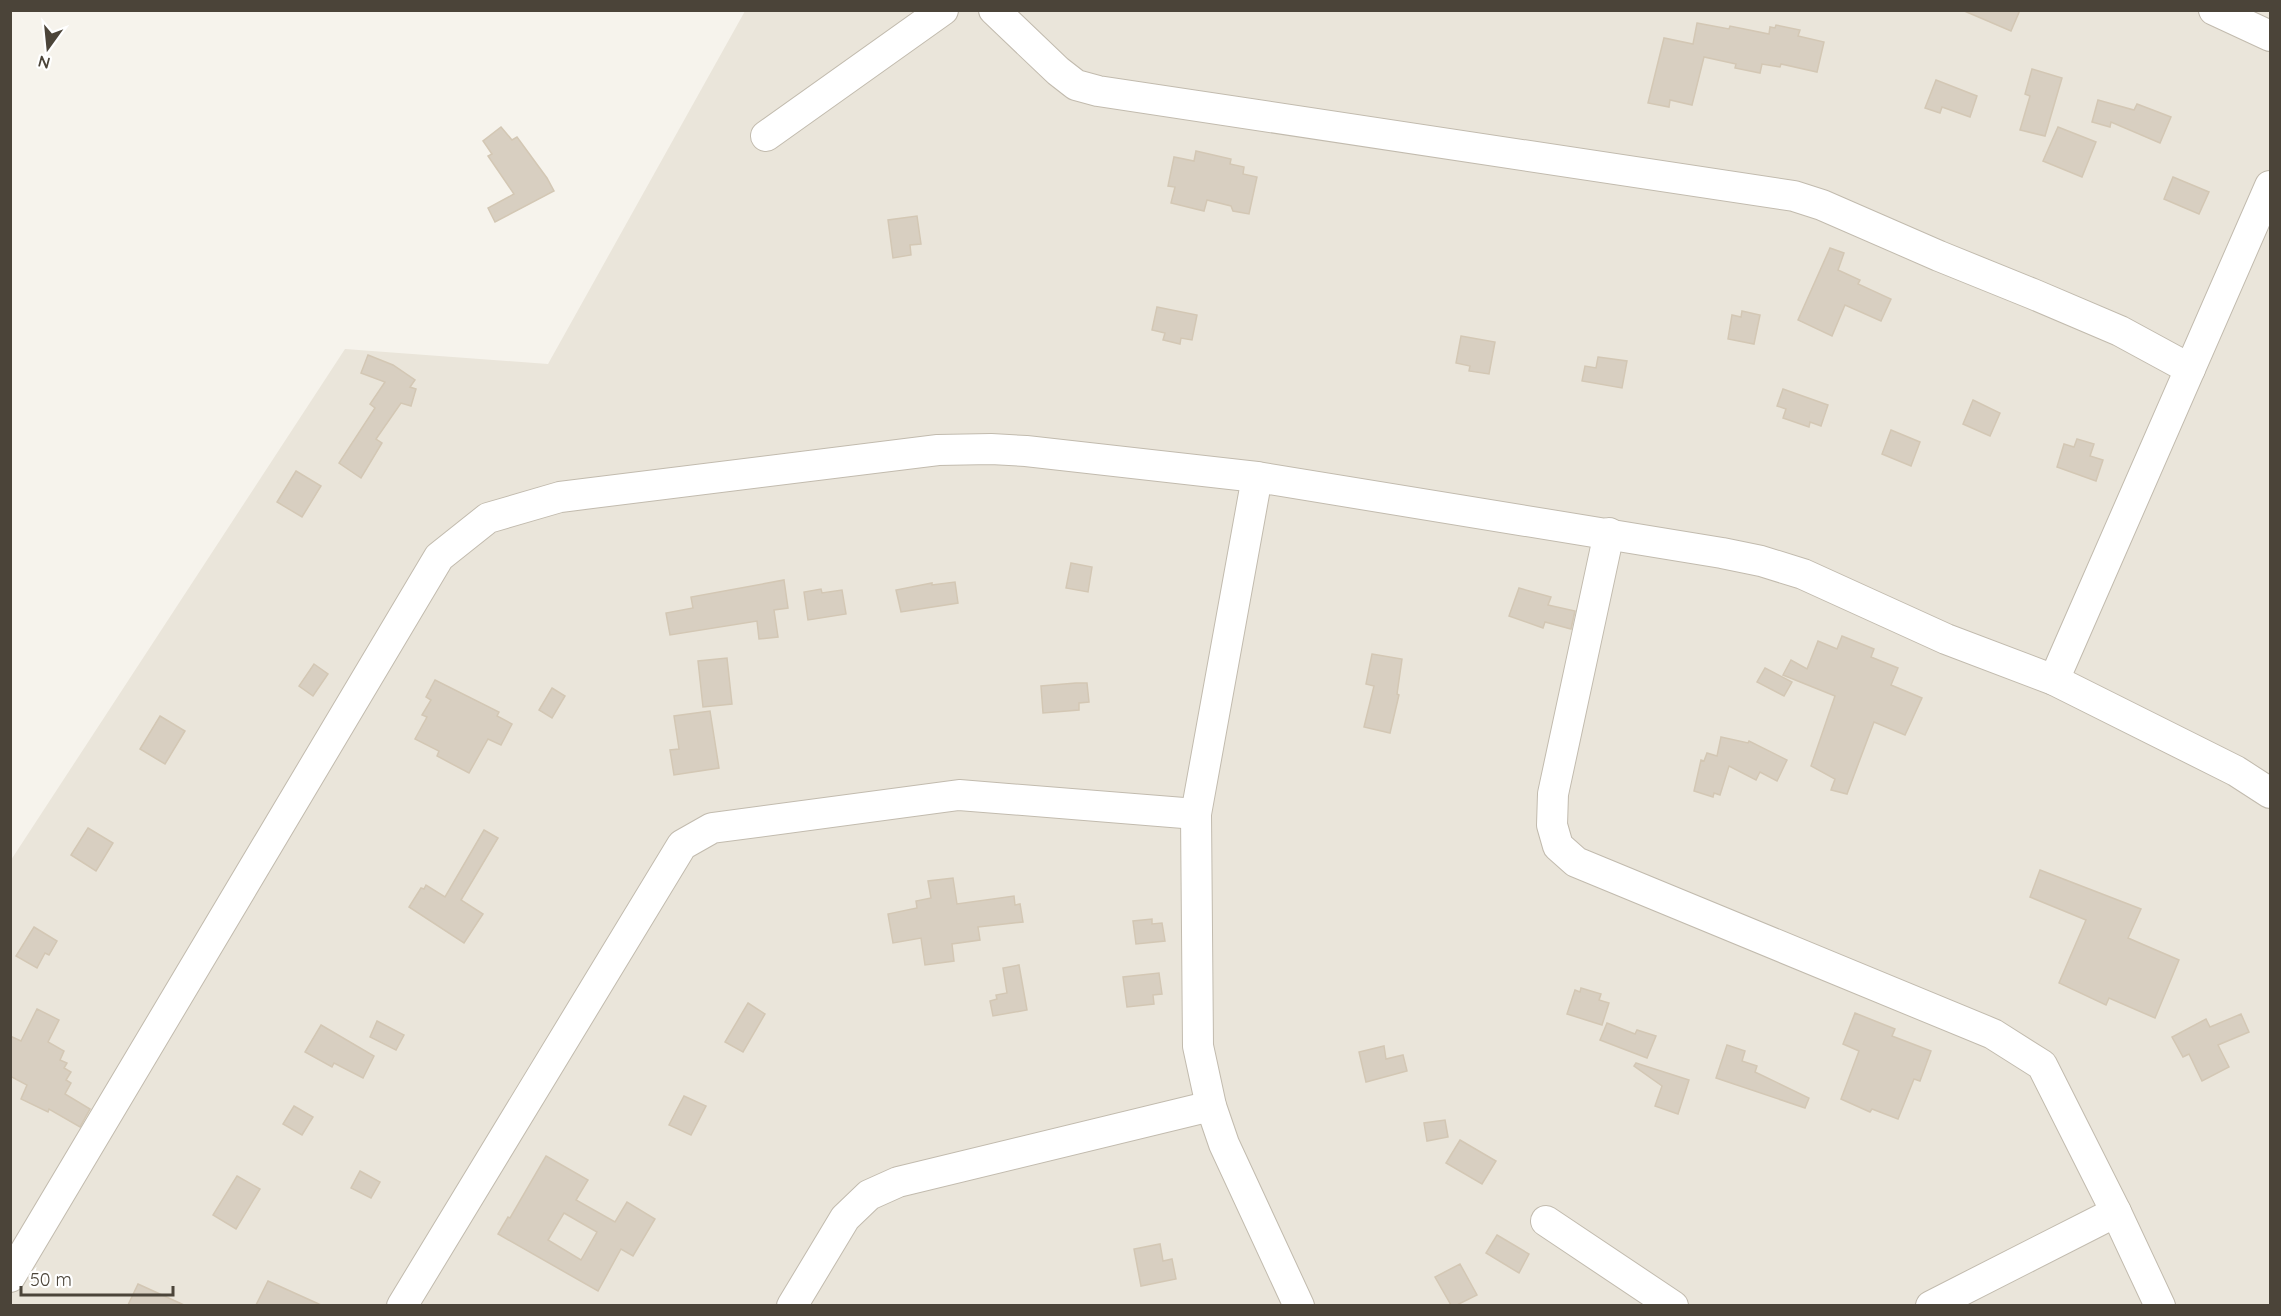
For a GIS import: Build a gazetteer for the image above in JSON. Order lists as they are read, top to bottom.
{
  "scale_bar": "50 m",
  "north": "bottom"
}
